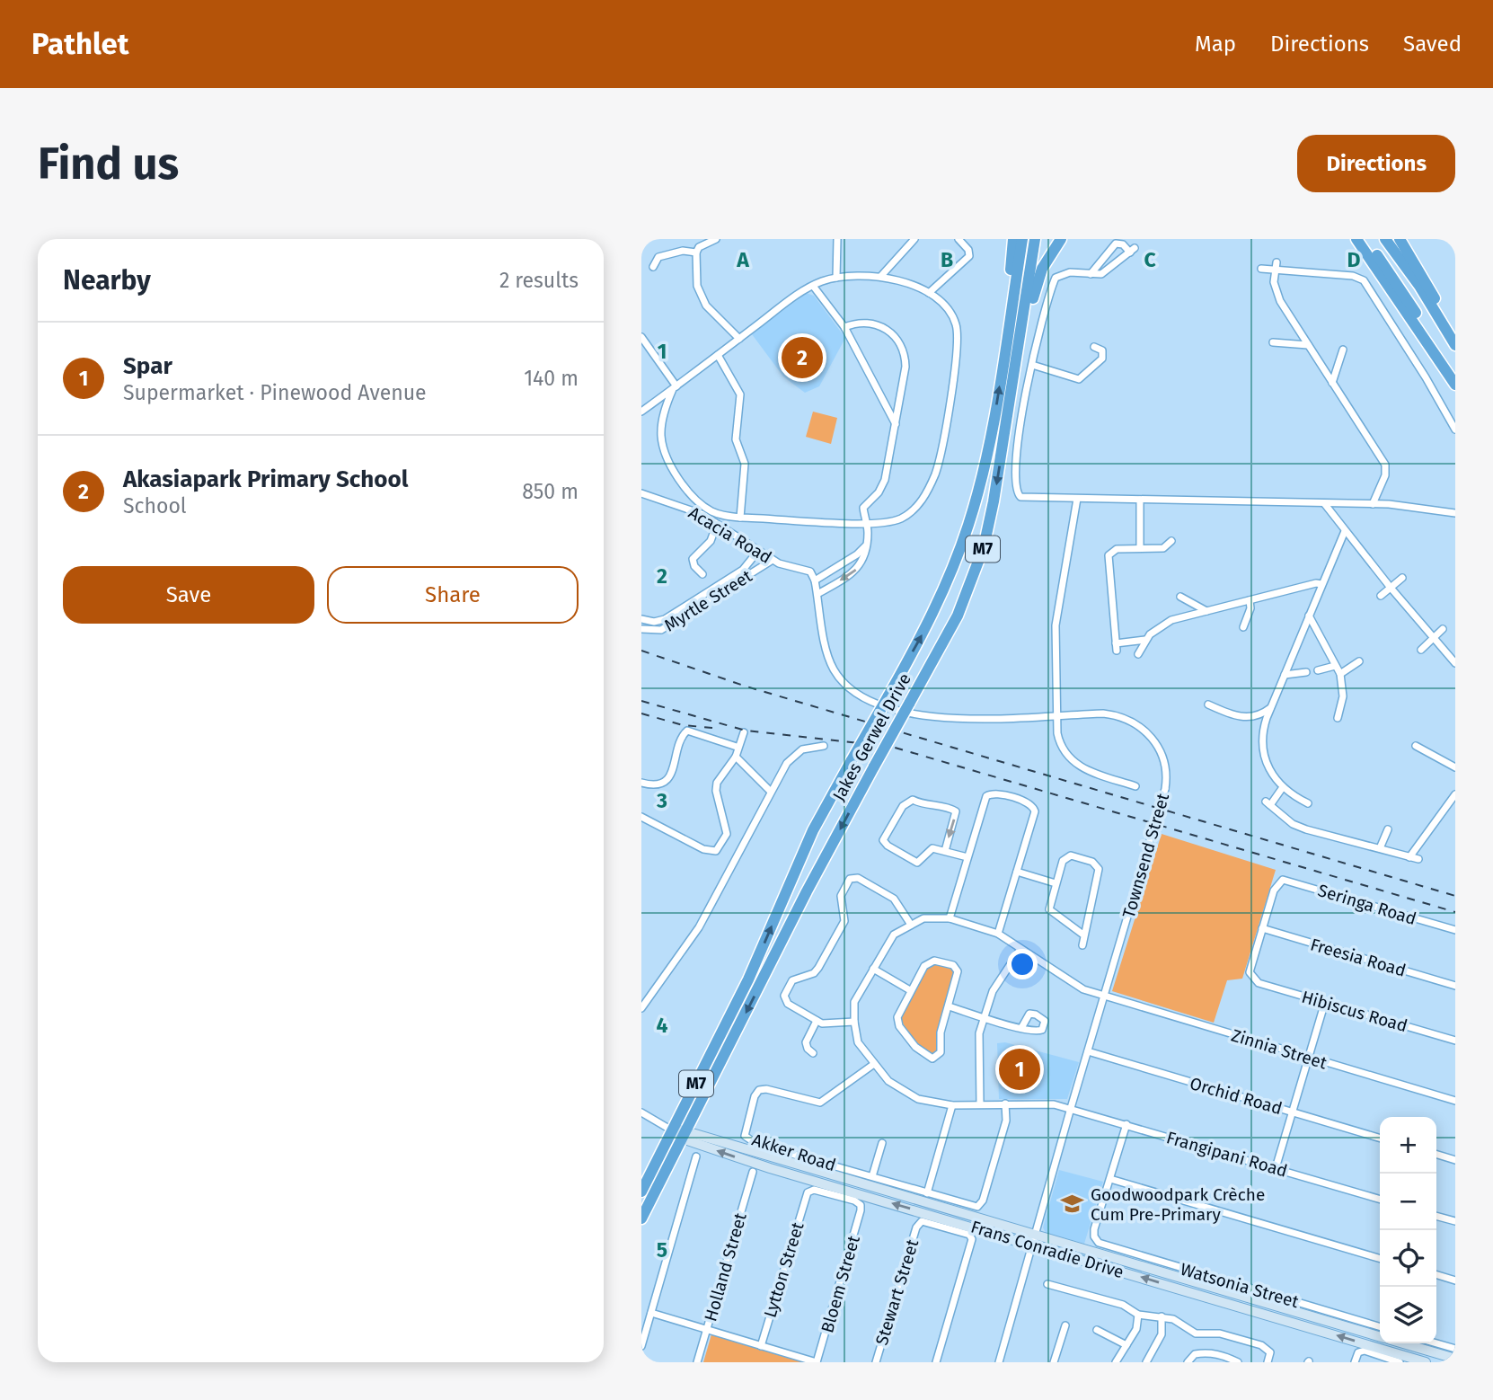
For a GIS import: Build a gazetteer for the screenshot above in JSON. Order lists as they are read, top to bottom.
{
  "streets": {
    "highway": ["M7", "Jakes Gerwel Drive"],
    "main road": ["Frans Conradie Drive"],
    "street": [
      "Acacia Road",
      "Myrtle Street",
      "Townsend Street",
      "Seringa Road",
      "Freesia Road",
      "Hibiscus Road",
      "Zinnia Street",
      "Orchid Road",
      "Akker Road",
      "Frangipani Road",
      "Holland Street",
      "Lytton Street",
      "Bloem Street",
      "Watsonia Street",
      "Stewart Street"
    ]
  },
  "crossings": [
    ["Acacia Road", "Myrtle Street"],
    ["Acacia Road", "Townsend Street"],
    ["Jakes Gerwel Drive", "Frans Conradie Drive"],
    ["Townsend Street", "Zinnia Street"],
    ["Townsend Street", "Orchid Road"],
    ["Townsend Street", "Frangipani Road"],
    ["Townsend Street", "Frans Conradie Drive"],
    ["Seringa Road", "Freesia Road"],
    ["Seringa Road", "Hibiscus Road"],
    ["Freesia Road", "Hibiscus Road"],
    ["Akker Road", "Frangipani Road"],
    ["Lytton Street", "Bloem Street"]
  ],
  "places": {
    "school or university": ["Goodwoodpark Crèche Cum Pre-Primary"]
  },
  "page": {
    "header": "Pathlet",
    "nav": ["Map", "Directions", "Saved"],
    "buttons": [
      "Directions",
      ["Save", "Share"]
    ],
    "title": "Find us",
    "heading": ["Nearby", "2 results"],
    "list": [
      {
        "mark": "1",
        "name": "Spar",
        "note": "Supermarket · Pinewood Avenue",
        "value": "140 m"
      },
      {
        "mark": "2",
        "name": "Akasiapark Primary School",
        "note": "School",
        "value": "850 m"
      }
    ],
    "pins": ["2", "1"],
    "map_buttons": ["+", "−"]
  },
  "grid": {
    "columns": [
      "A",
      "B",
      "C",
      "D"
    ],
    "rows": [
      "1",
      "2",
      "3",
      "4",
      "5"
    ]
  }
}
